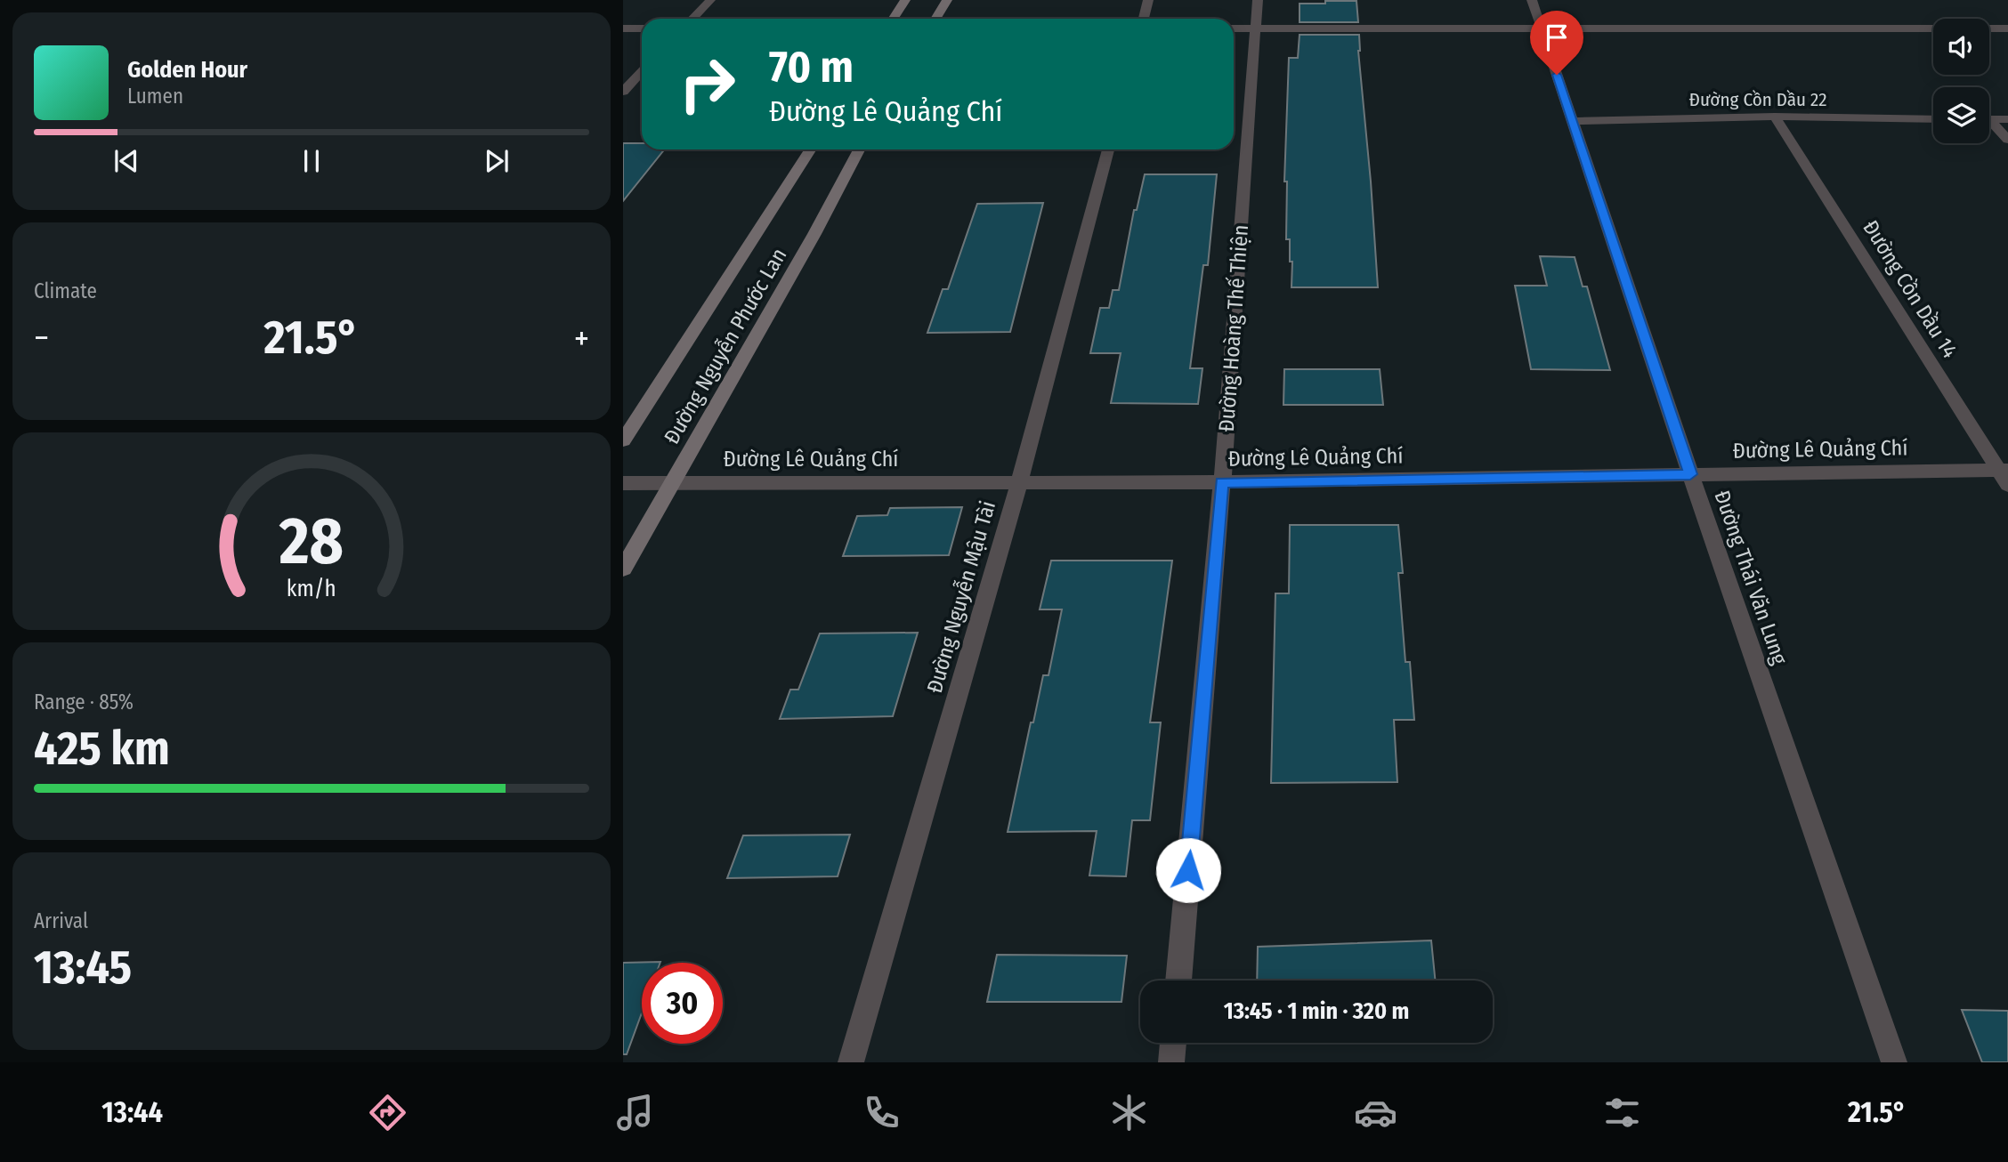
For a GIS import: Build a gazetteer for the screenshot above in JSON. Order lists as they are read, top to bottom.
{
  "streets": {
    "main road": ["Đường Nguyễn Phước Lan"],
    "street": [
      "Đường Cồn Dầu 22",
      "Đường Cồn Dầu 14",
      "Đường Hoàng Thế Thiện",
      "Đường Lê Quảng Chí",
      "Đường Thái Văn Lung",
      "Đường Nguyễn Mậu Tài"
    ]
  },
  "crossings": [
    ["Đường Cồn Dầu 22", "Đường Cồn Dầu 14"],
    ["Đường Cồn Dầu 22", "Đường Thái Văn Lung"],
    ["Đường Cồn Dầu 14", "Đường Lê Quảng Chí"],
    ["Đường Hoàng Thế Thiện", "Đường Lê Quảng Chí"],
    ["Đường Nguyễn Phước Lan", "Đường Lê Quảng Chí"],
    ["Đường Lê Quảng Chí", "Đường Thái Văn Lung"],
    ["Đường Lê Quảng Chí", "Đường Nguyễn Mậu Tài"]
  ],
  "page": {
    "turn": ["70 m", "Đường Lê Quảng Chí"],
    "song": ["Golden Hour", "Lumen"],
    "tile": [
      "Climate",
      ["Range · 85%", "425 km"],
      ["Arrival", "13:45"]
    ],
    "heat": ["−", "21.5°", "+"],
    "limit": "30",
    "trip": "13:45 · 1 min · 320 m",
    "tabs": ["13:44", "21.5°"],
    "gauge": ["28", "km/h"]
  }
}
